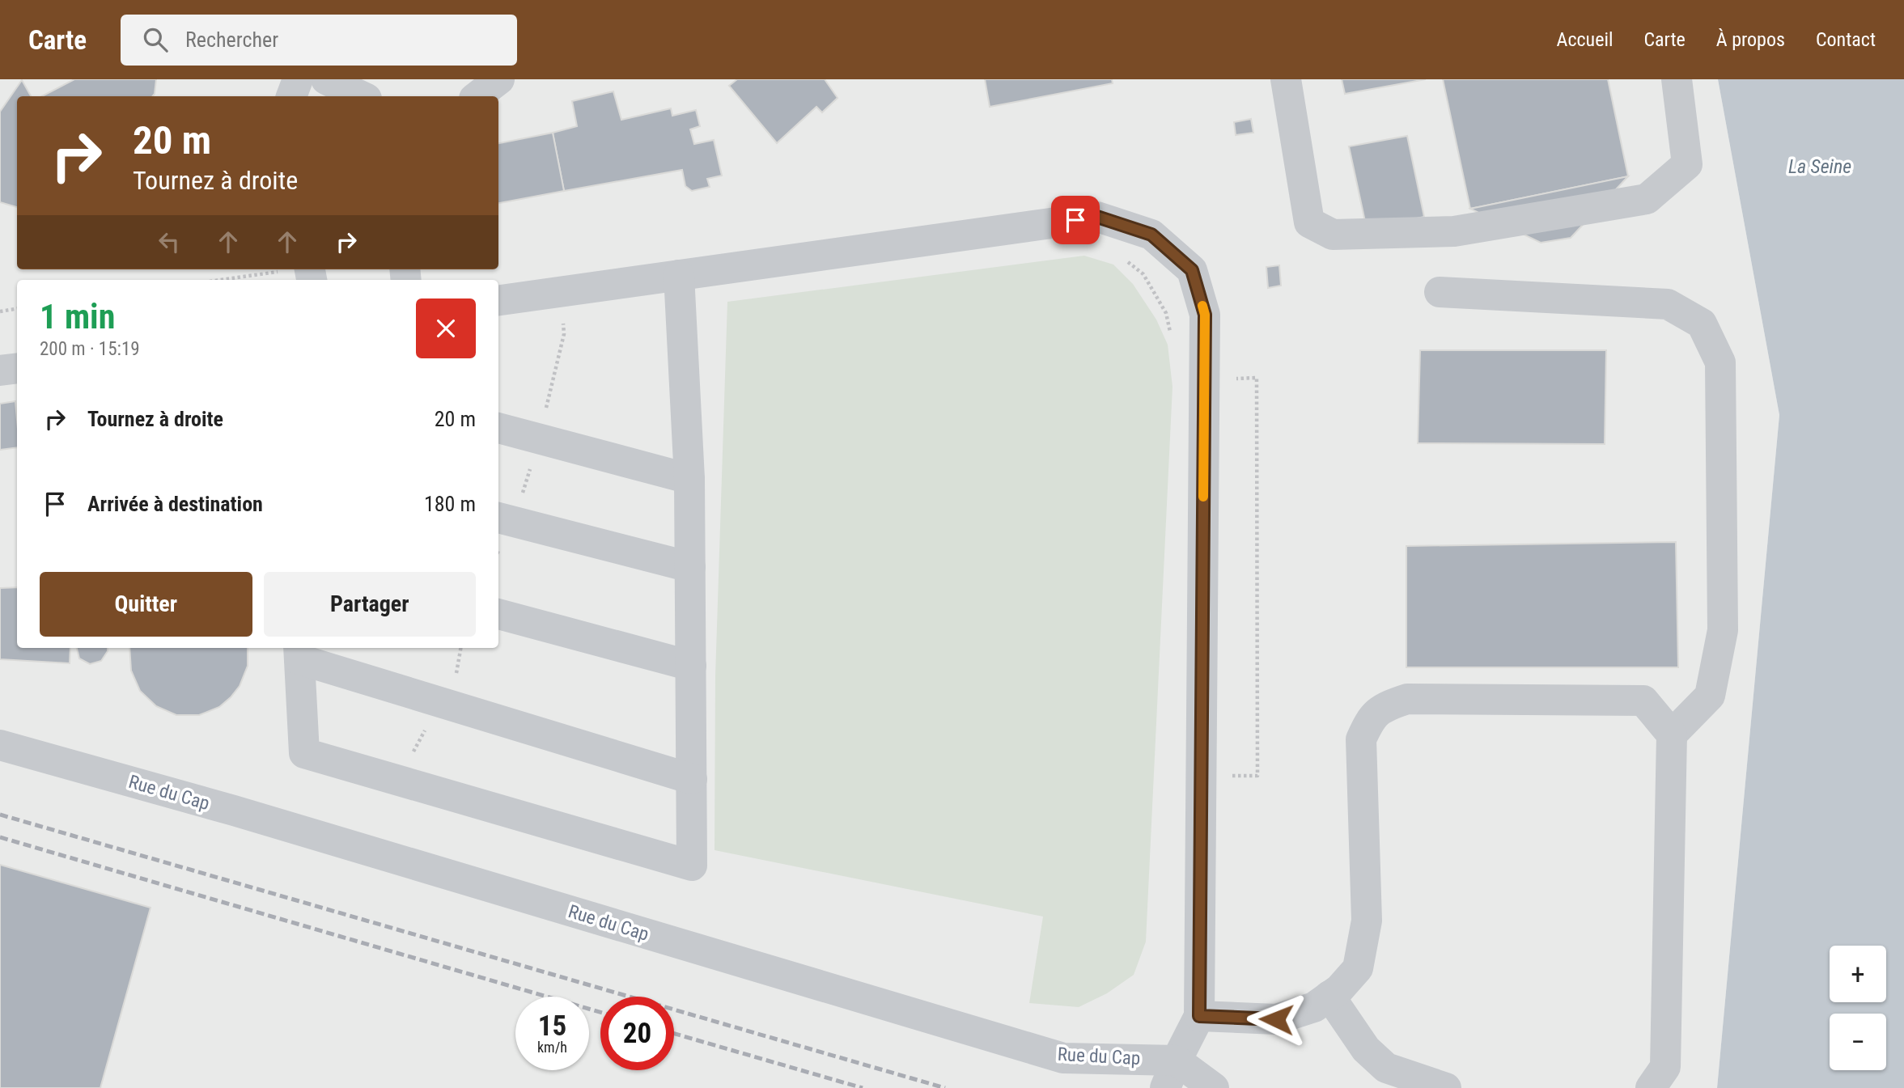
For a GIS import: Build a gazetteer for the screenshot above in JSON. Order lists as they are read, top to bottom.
{
  "streets": {
    "street": ["Rue du Cap"]
  },
  "water": ["La Seine"],
  "page": {
    "header": "Carte",
    "search": "Rechercher",
    "nav": [
      "Accueil",
      "Carte",
      "À propos",
      "Contact"
    ],
    "turn": ["20 m", "Tournez à droite"],
    "heading": ["1 min", "200 m · 15:19"],
    "list": [
      {
        "name": "Tournez à droite",
        "value": "20 m"
      },
      {
        "name": "Arrivée à destination",
        "value": "180 m"
      }
    ],
    "buttons": ["Quitter", "Partager"],
    "map_buttons": ["+", "−"],
    "speed": "15 km/h",
    "limit": "20"
  }
}
